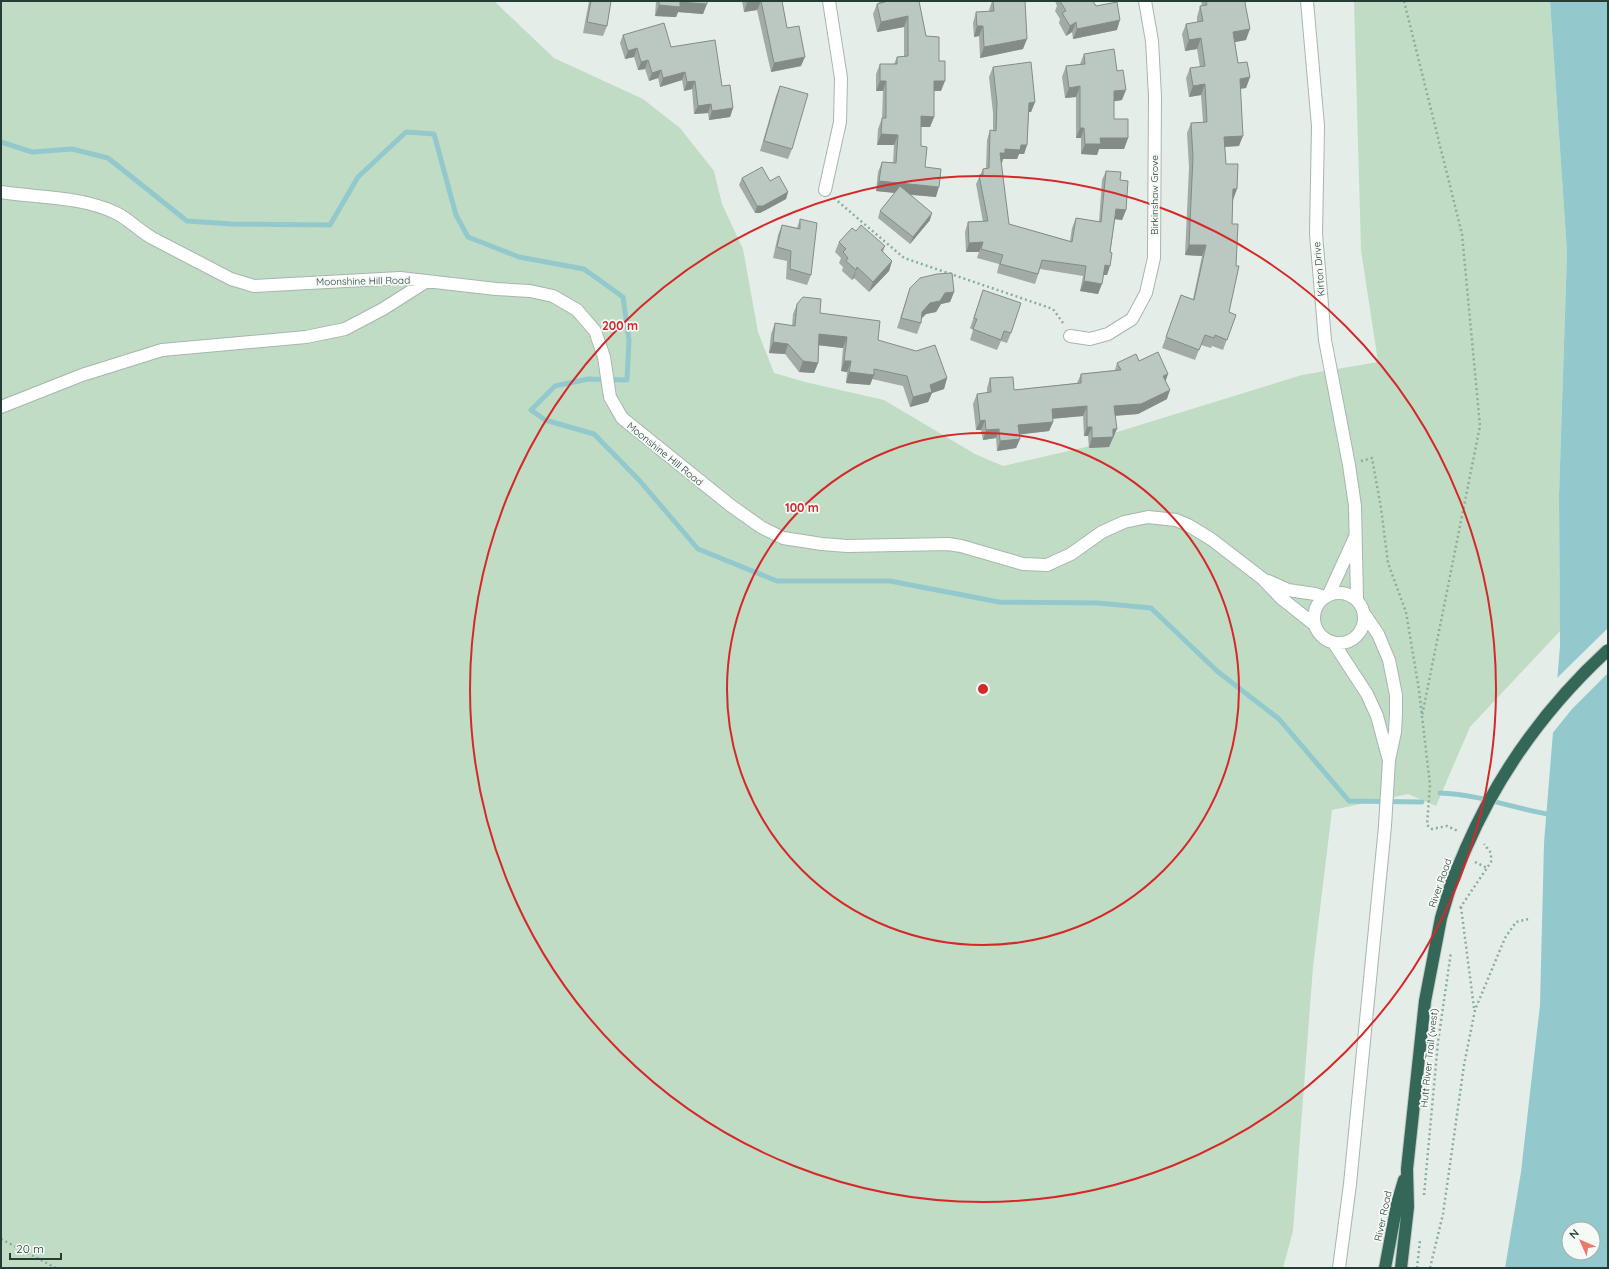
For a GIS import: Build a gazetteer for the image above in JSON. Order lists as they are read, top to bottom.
{
  "streets": {
    "highway": ["River Road"],
    "street": ["Birkinshaw Grove", "Kirton Drive", "Moonshine Hill Road"],
    "path": ["Hutt River Trail (west)"]
  },
  "crossings": [
    ["Kirton Drive", "Moonshine Hill Road"]
  ],
  "scale_bar": "20 m",
  "north": "top left",
  "rings": ["200 m", "100 m"]
}
